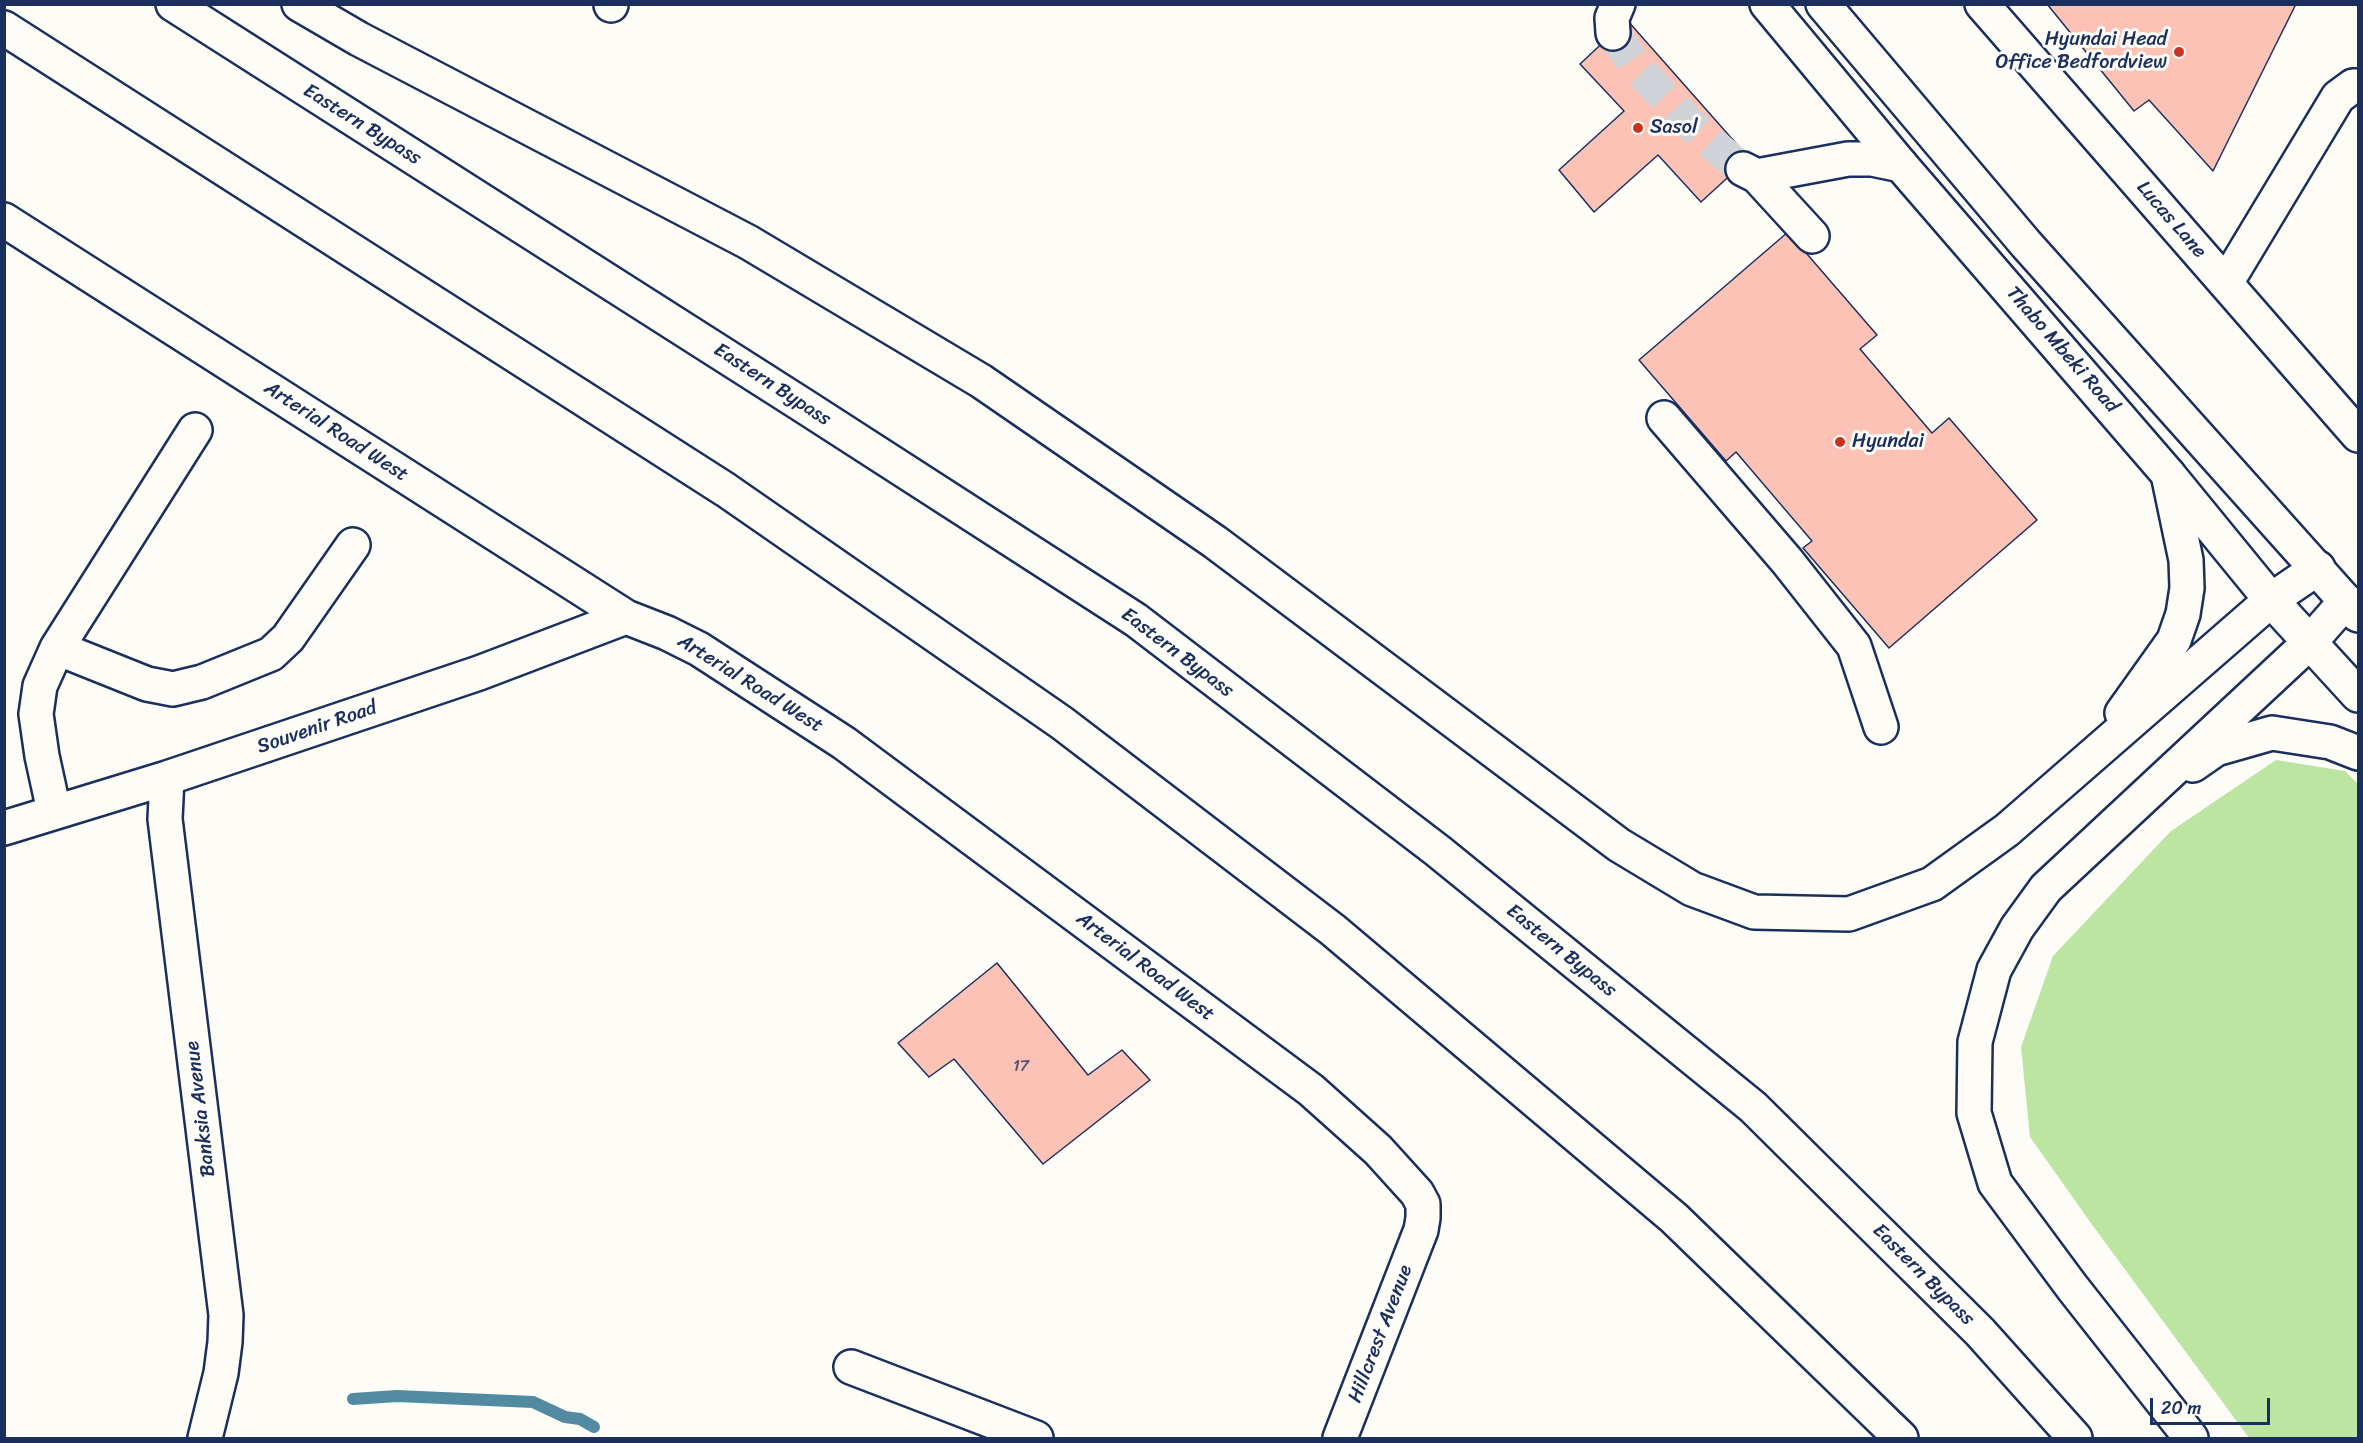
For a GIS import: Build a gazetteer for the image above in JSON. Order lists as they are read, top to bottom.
{
  "streets": {
    "main road": [
      "Eastern Bypass",
      "Lucas Lane",
      "Thabo Mbeki Road",
      "Arterial Road West",
      "Souvenir Road",
      "Banksia Avenue",
      "Hillcrest Avenue"
    ]
  },
  "crossings": [
    ["Arterial Road West", "Souvenir Road"],
    ["Arterial Road West", "Hillcrest Avenue"],
    ["Souvenir Road", "Banksia Avenue"]
  ],
  "places": ["Hyundai Head Office Bedfordview", "Sasol", "Hyundai"],
  "house_numbers": ["17"],
  "scale_bar": "20 m"
}
